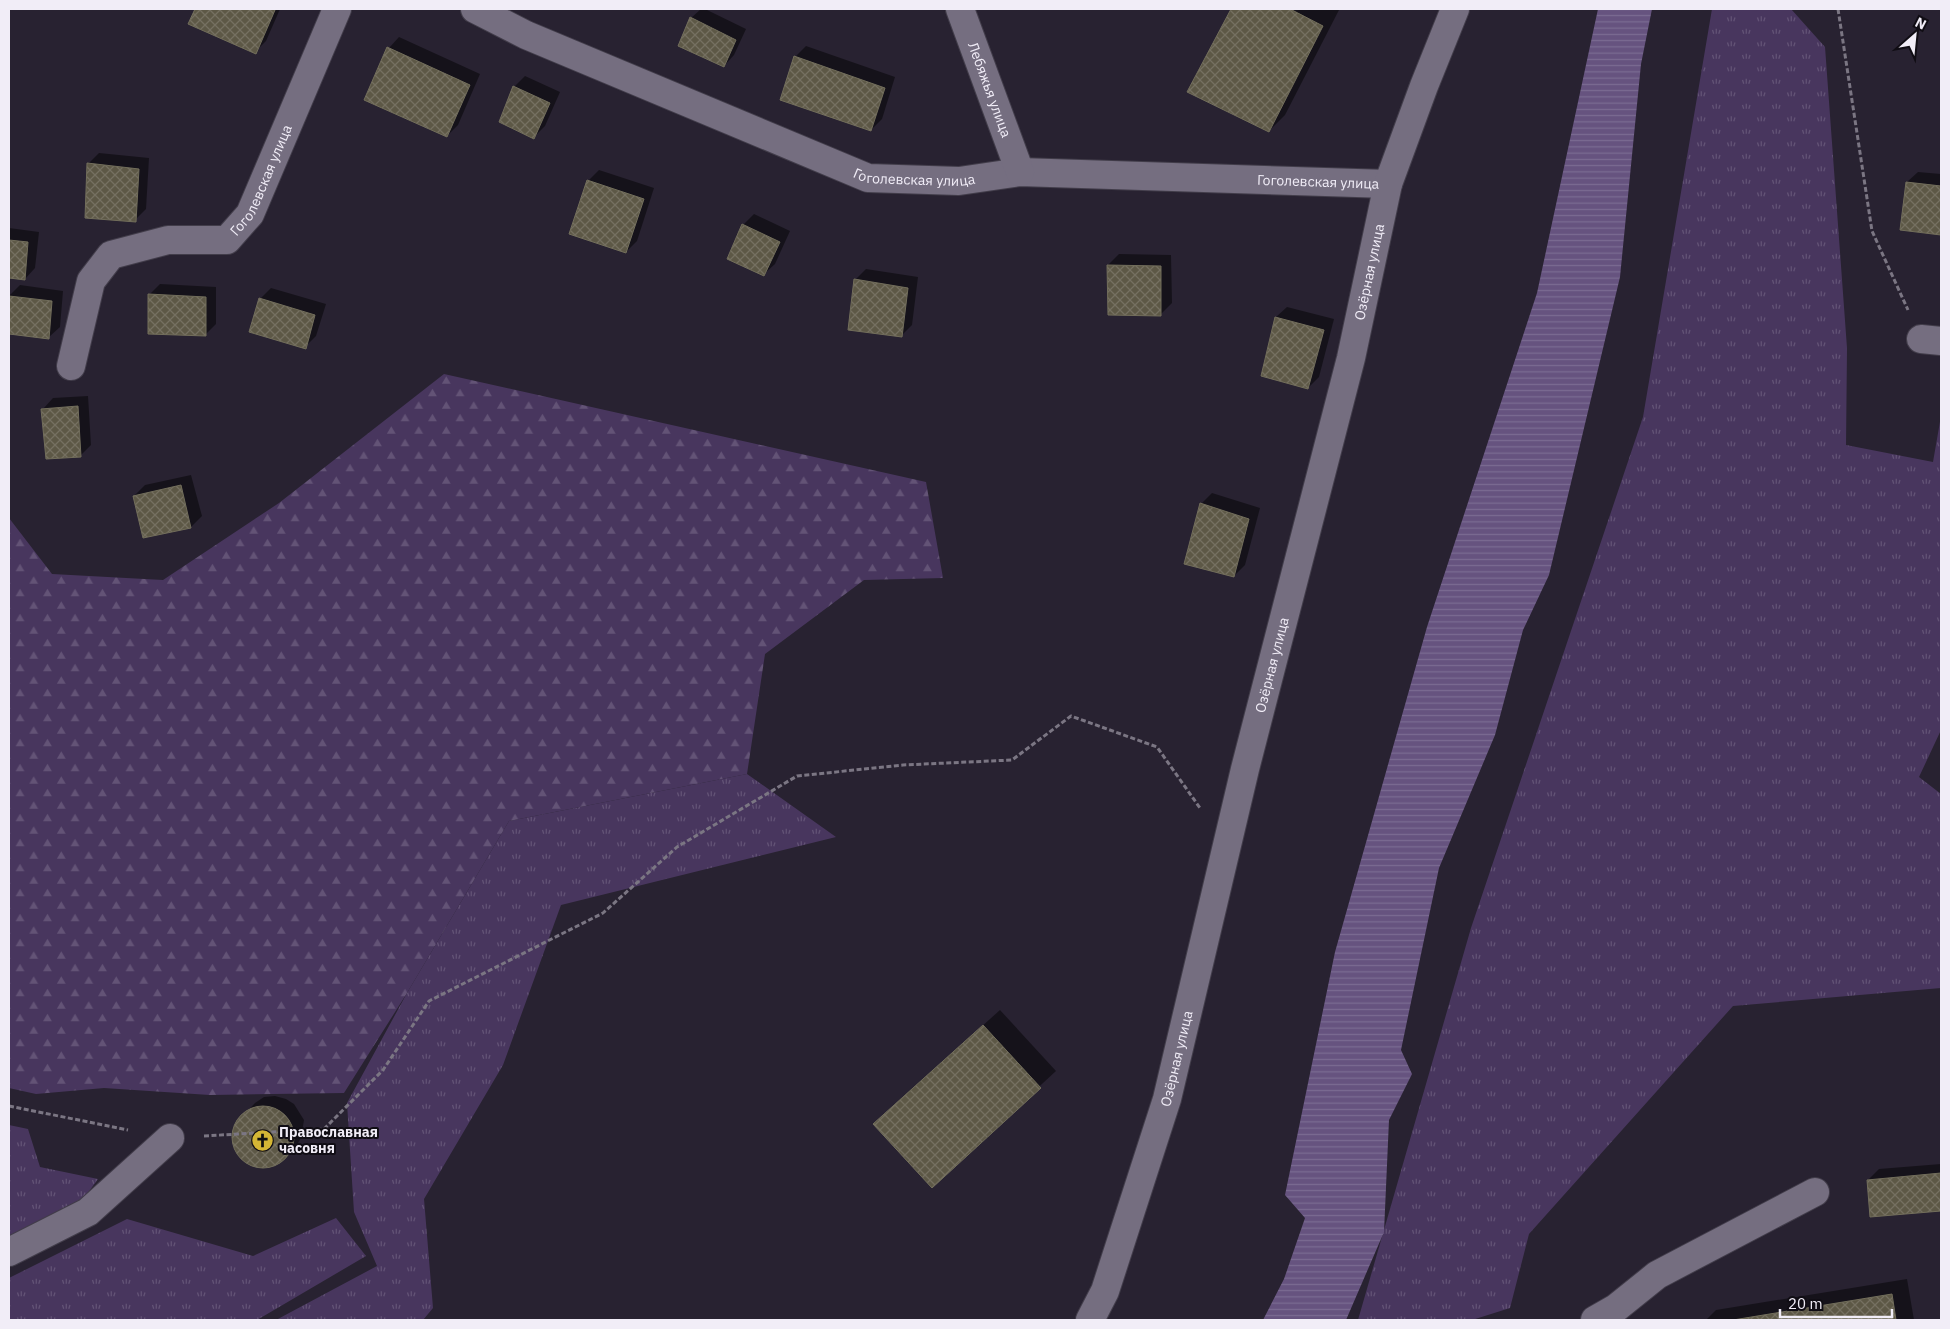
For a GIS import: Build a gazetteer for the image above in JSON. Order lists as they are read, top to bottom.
{
  "streets": {
    "street": ["Лебяжья улица", "Гоголевская улица", "Озёрная улица"]
  },
  "crossings": [
    ["Лебяжья улица", "Гоголевская улица"],
    ["Гоголевская улица", "Озёрная улица"]
  ],
  "places": {
    "church": ["Православная часовня"]
  },
  "scale_bar": "20 m",
  "north": "top right"
}
